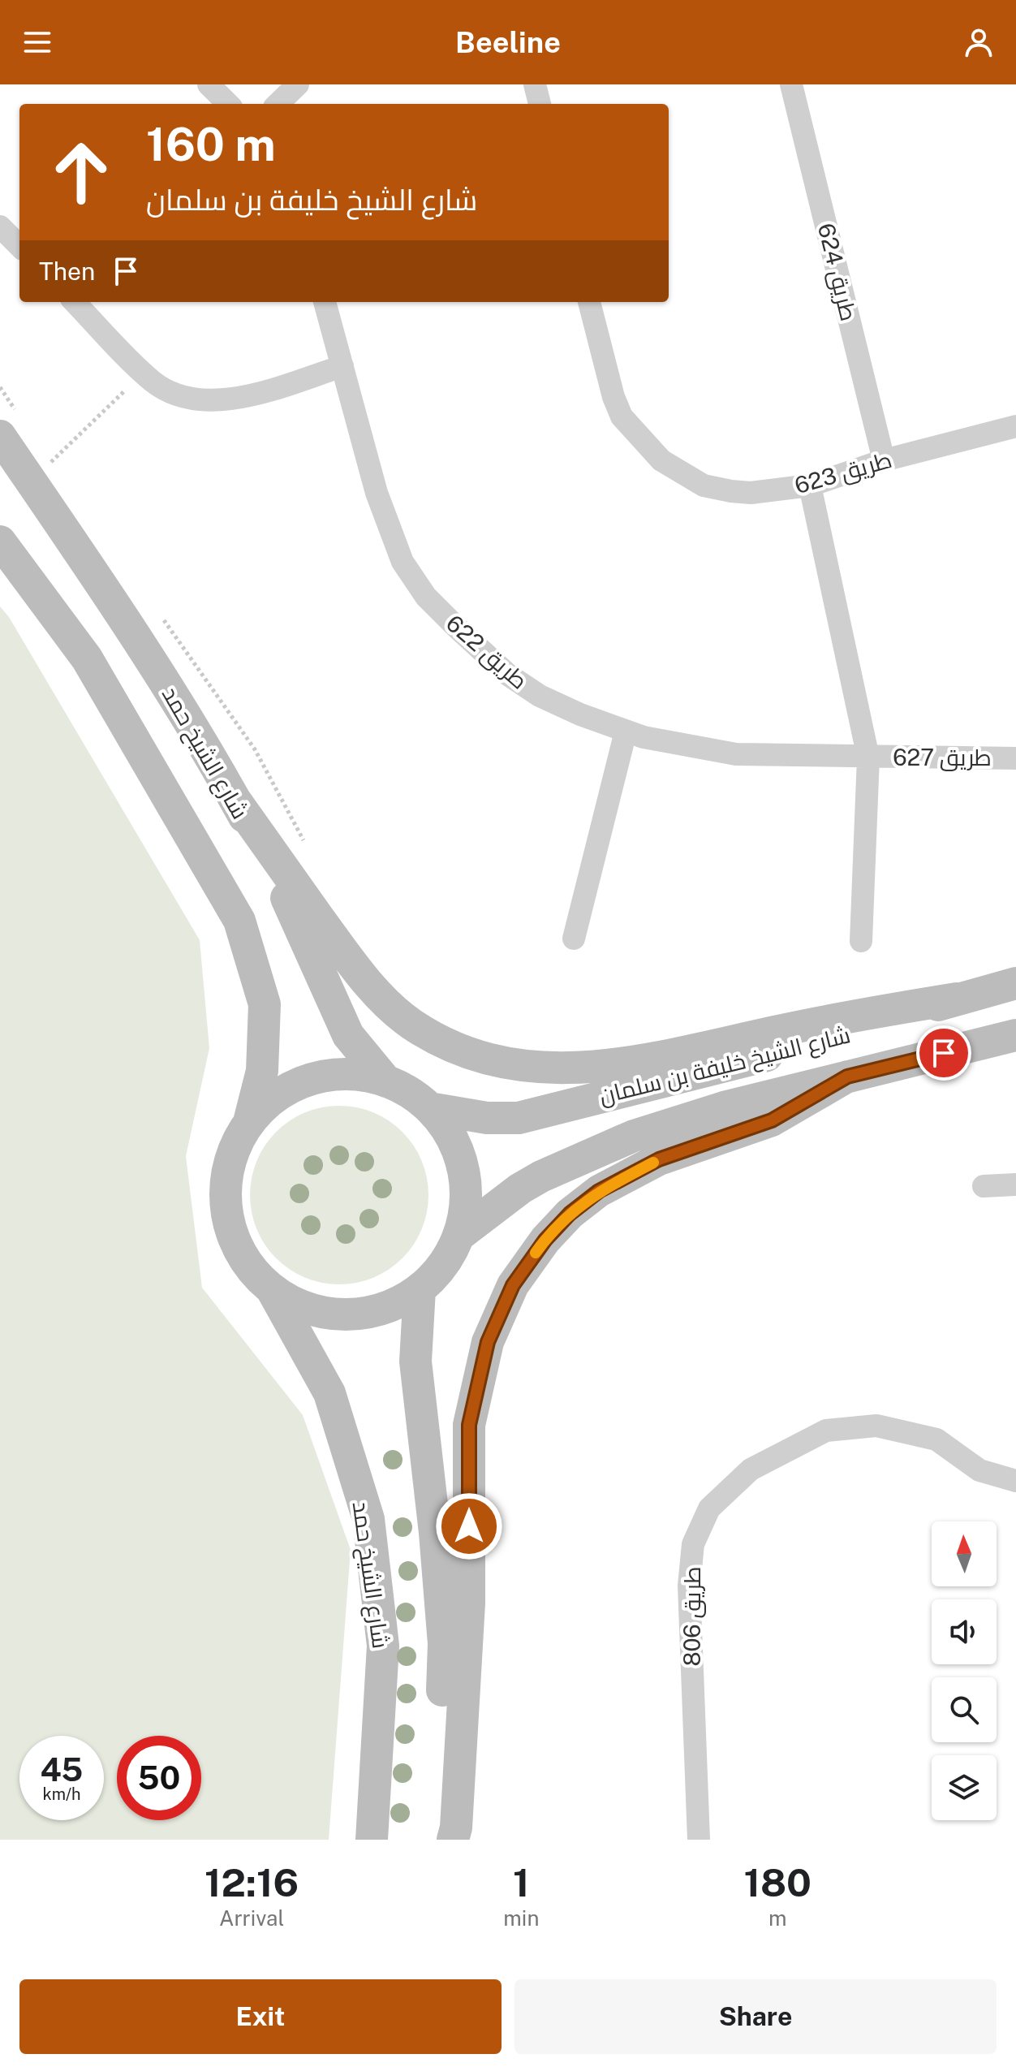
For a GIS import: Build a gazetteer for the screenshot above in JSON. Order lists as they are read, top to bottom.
{
  "streets": {
    "main road": ["شارع الشيخ حمد", "شارع الشيخ خليفة بن سلمان"],
    "street": [
      "طريق 624",
      "طريق 623",
      "طريق 622",
      "طريق 627",
      "طريق 806"
    ]
  },
  "crossings": [
    ["طريق 624", "طريق 623"],
    ["طريق 622", "طريق 627"]
  ],
  "north": "top",
  "page": {
    "header": "Beeline",
    "turn": ["160 m", "شارع الشيخ خليفة بن سلمان"],
    "then": "Then",
    "speed": "45 km/h",
    "limit": "50",
    "eta": [
      "12:16",
      "Arrival",
      "1",
      "min",
      "180",
      "m"
    ],
    "buttons": ["Exit", "Share"]
  }
}
